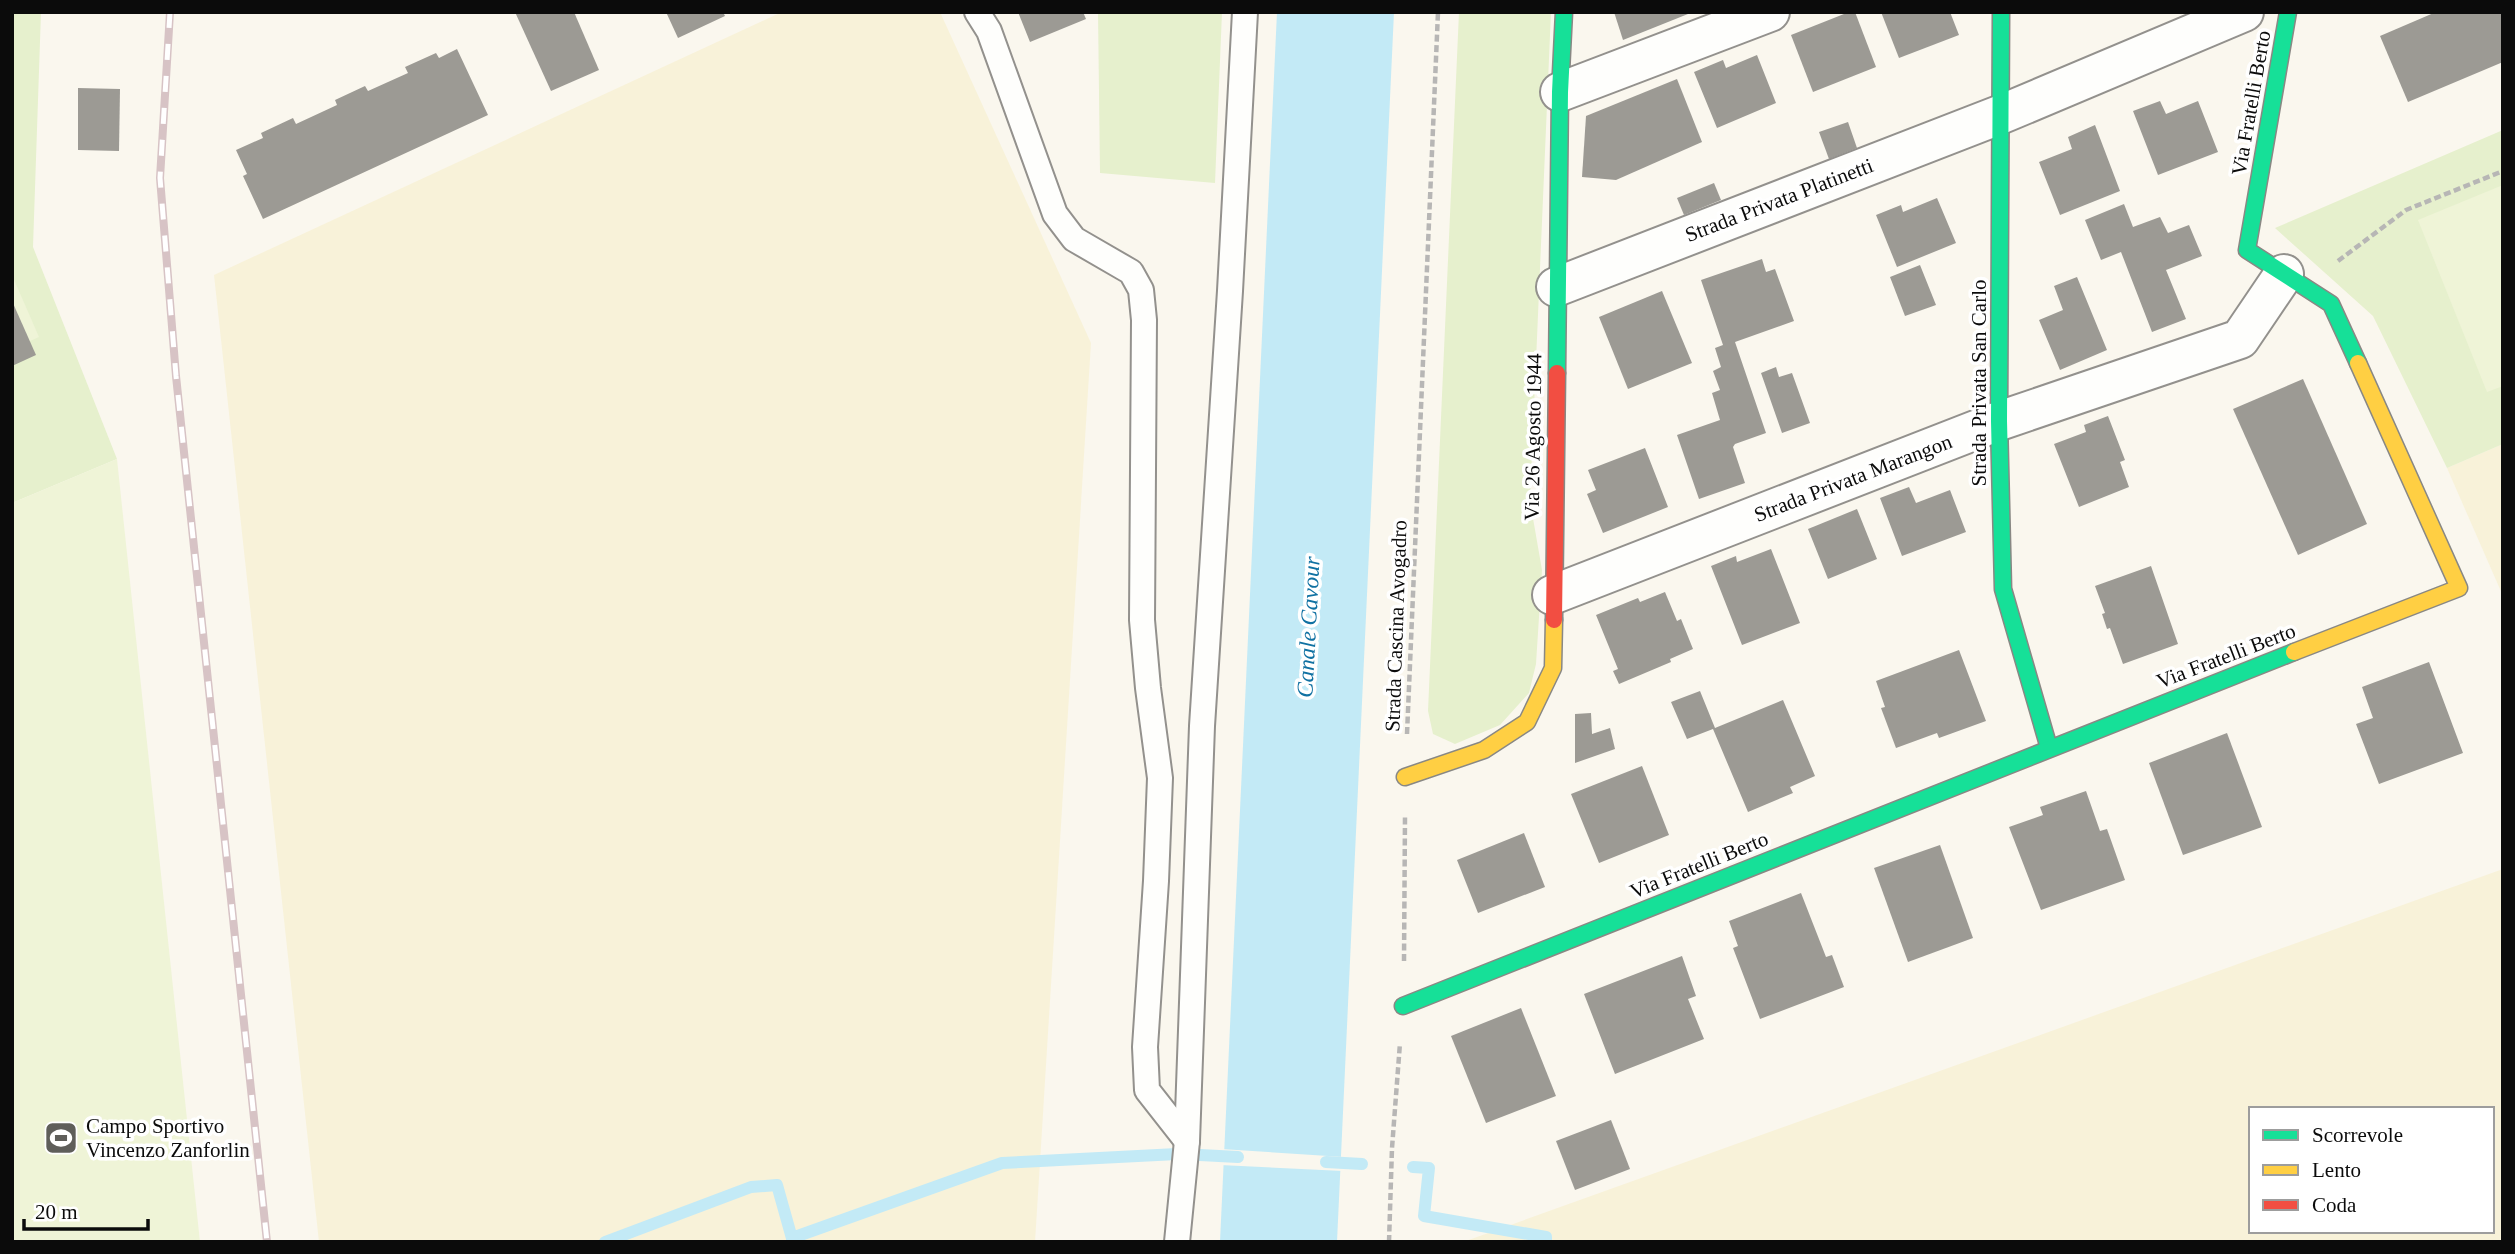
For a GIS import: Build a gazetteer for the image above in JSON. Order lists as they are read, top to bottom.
{
  "streets": {
    "street": [
      "Via Fratelli Berto",
      "Strada Privata Platinetti",
      "Strada Privata San Carlo",
      "Via 26 Agosto 1944",
      "Strada Privata Marangon"
    ],
    "path": ["Strada Cascina Avogadro"]
  },
  "crossings": [
    ["Via Fratelli Berto", "Strada Privata San Carlo"],
    ["Via Fratelli Berto", "Strada Privata Marangon"],
    ["Via Fratelli Berto", "Strada Cascina Avogadro"],
    ["Strada Privata Platinetti", "Strada Privata San Carlo"],
    ["Strada Privata Platinetti", "Via 26 Agosto 1944"],
    ["Strada Privata San Carlo", "Strada Privata Marangon"],
    ["Via 26 Agosto 1944", "Strada Privata Marangon"],
    ["Via 26 Agosto 1944", "Strada Cascina Avogadro"]
  ],
  "water": ["Canale Cavour"],
  "places": {
    "sports": ["Campo Sportivo Vincenzo Zanforlin"]
  },
  "legend": ["Scorrevole", "Lento", "Coda"],
  "scale_bar": "20 m"
}
